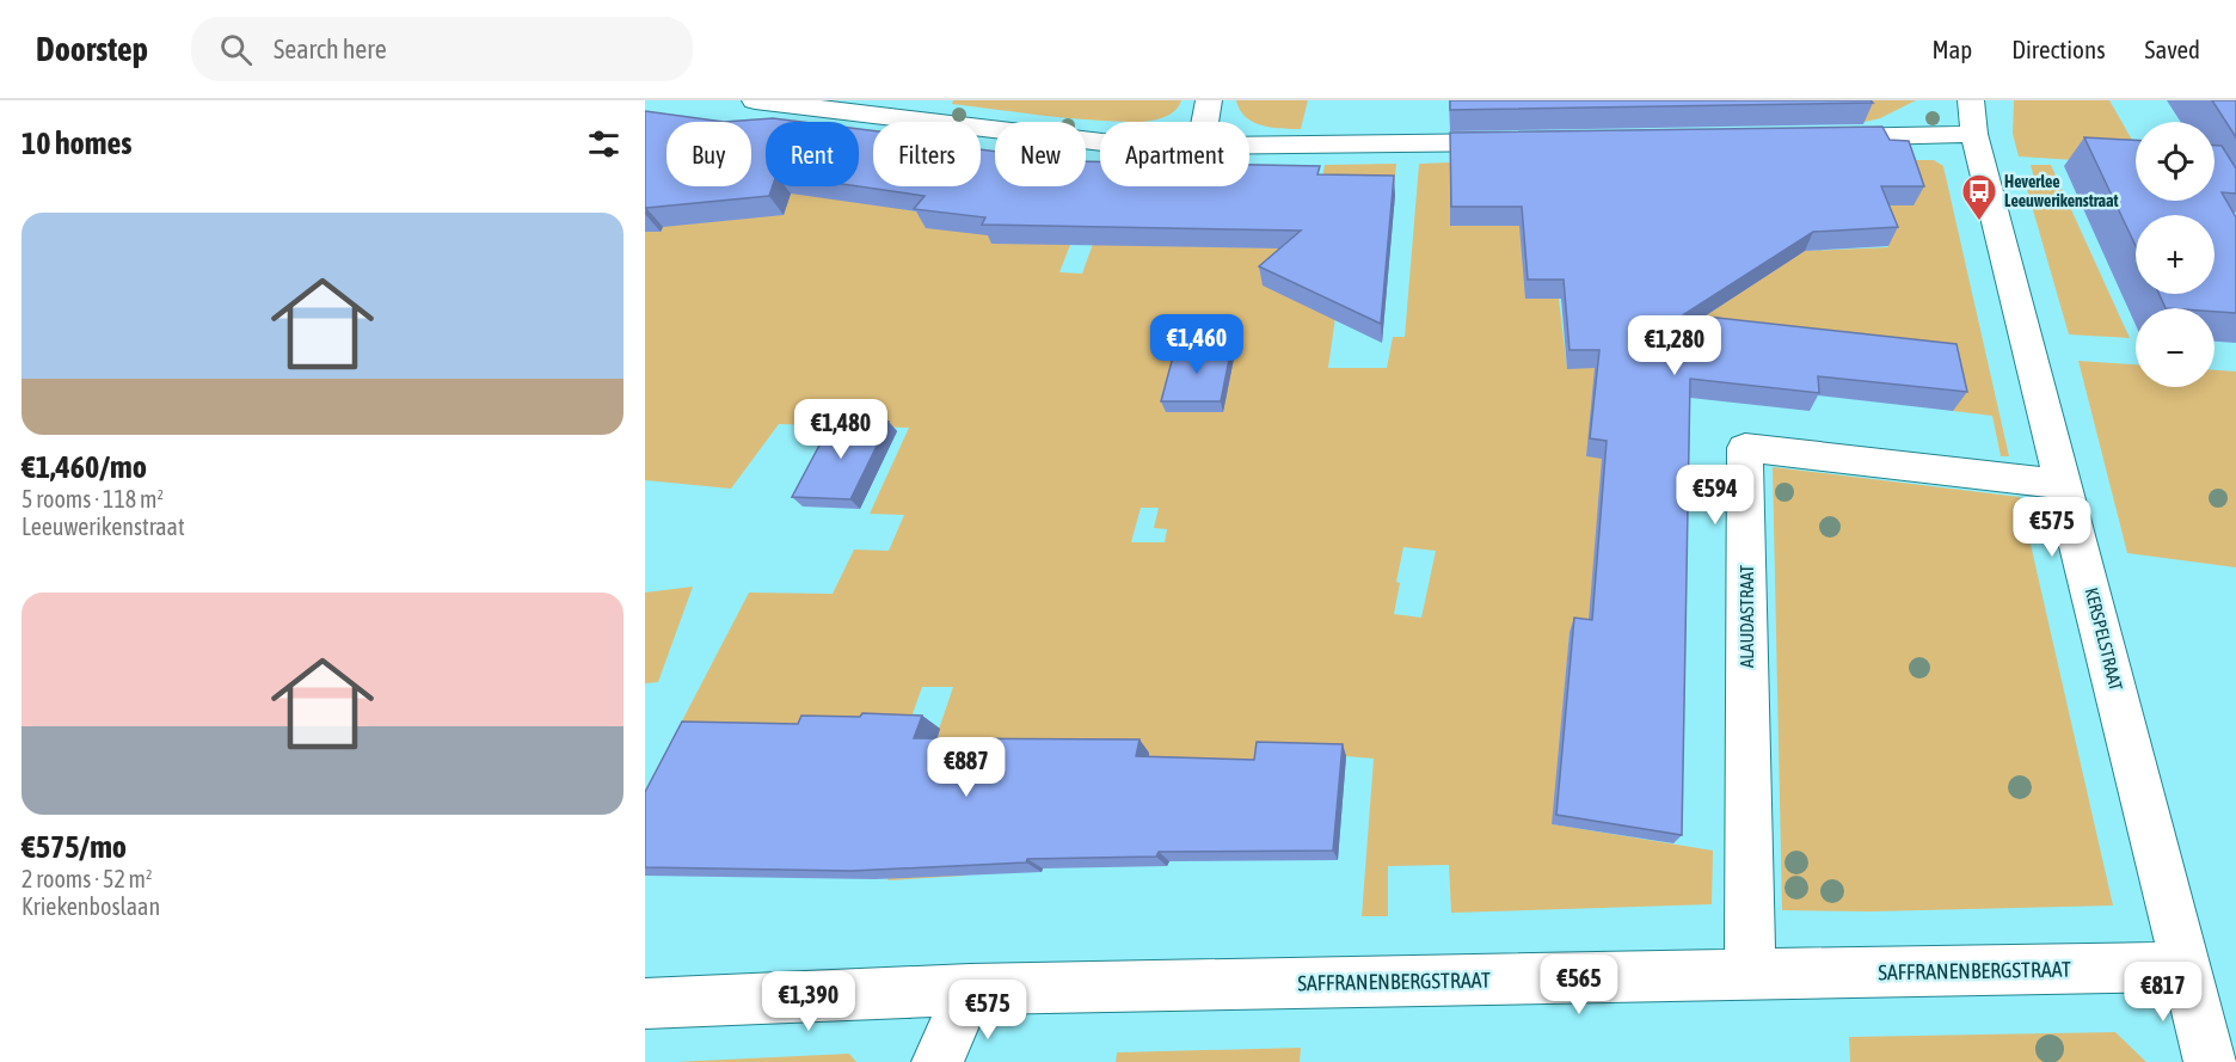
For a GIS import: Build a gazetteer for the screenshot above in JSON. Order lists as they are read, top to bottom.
{
  "streets": {
    "street": ["ALAUDASTRAAT", "KERSPELSTRAAT", "SAFFRANENBERGSTRAAT"]
  },
  "crossings": [
    ["ALAUDASTRAAT", "KERSPELSTRAAT"],
    ["ALAUDASTRAAT", "SAFFRANENBERGSTRAAT"],
    ["KERSPELSTRAAT", "SAFFRANENBERGSTRAAT"]
  ],
  "places": {
    "bus stop": ["Heverlee Leeuwerikenstraat"]
  },
  "page": {
    "header": "Doorstep",
    "search": "Search here",
    "nav": ["Map", "Directions", "Saved"],
    "heading": "10 homes",
    "map_buttons": ["+", "−"],
    "chip": [
      "Buy",
      "Rent",
      "Filters",
      "New",
      "Apartment"
    ],
    "list": [
      {
        "name": "€1,460/mo",
        "note": "5 rooms · 118 m² · Leeuwerikenstraat"
      },
      {
        "name": "€575/mo",
        "note": "2 rooms · 52 m² · Kriekenboslaan"
      }
    ],
    "price": [
      "€1,460",
      "€1,280",
      "€1,480",
      "€594",
      "€575",
      "€887",
      "€565",
      "€817",
      "€1,390",
      "€575"
    ]
  }
}
